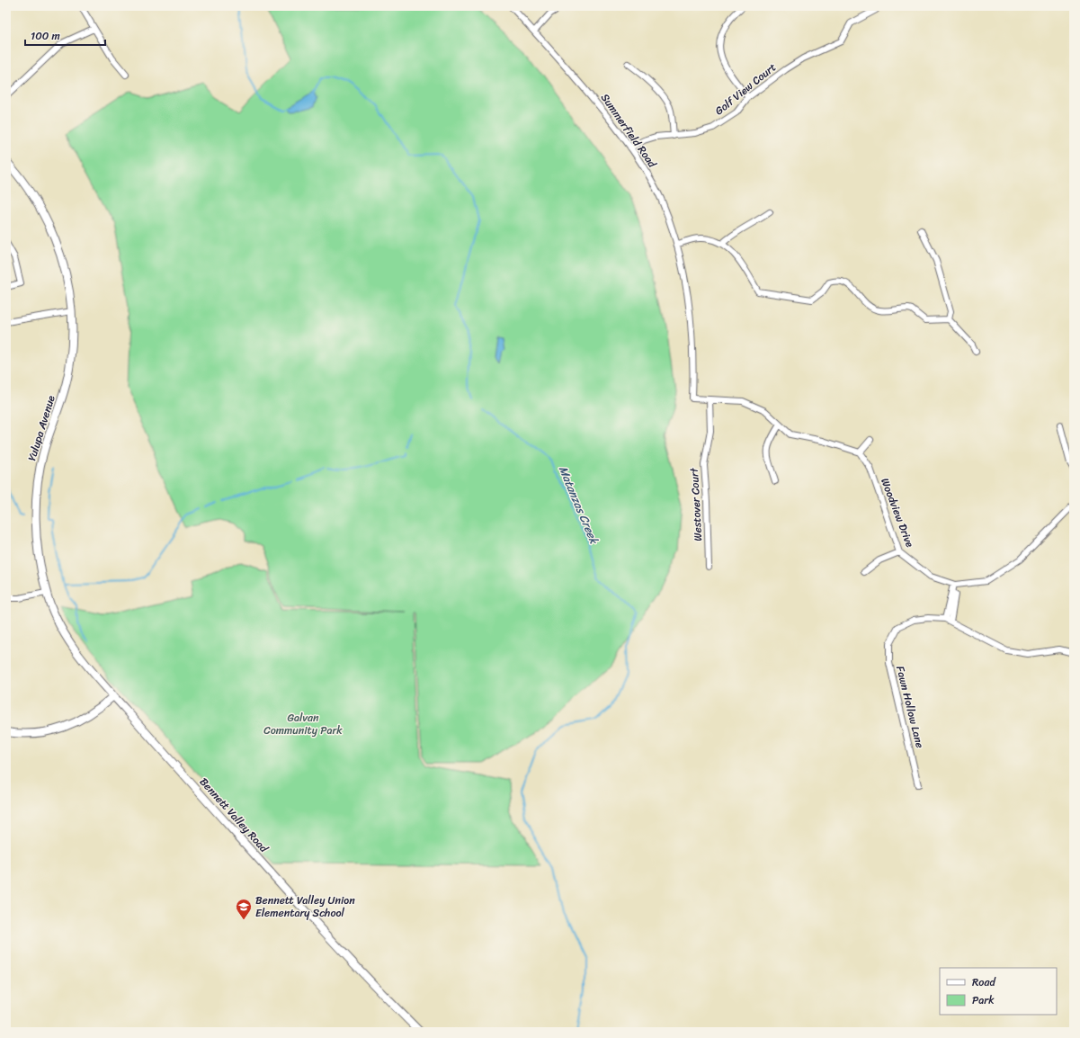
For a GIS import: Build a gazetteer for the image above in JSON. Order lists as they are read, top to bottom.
{
  "streets": {
    "street": [
      "Golf View Court",
      "Summerfield Road",
      "Yulupa Avenue",
      "Westover Court",
      "Woodview Drive",
      "Fawn Hollow Lane",
      "Bennett Valley Road"
    ]
  },
  "crossings": [
    ["Golf View Court", "Summerfield Road"],
    ["Summerfield Road", "Westover Court"],
    ["Yulupa Avenue", "Bennett Valley Road"]
  ],
  "water": ["Matanzas Creek"],
  "parks": ["Galvan Community Park"],
  "places": {
    "school or university": ["Bennett Valley Union Elementary School"]
  },
  "legend": ["Road", "Park"],
  "scale_bar": "100 m"
}
